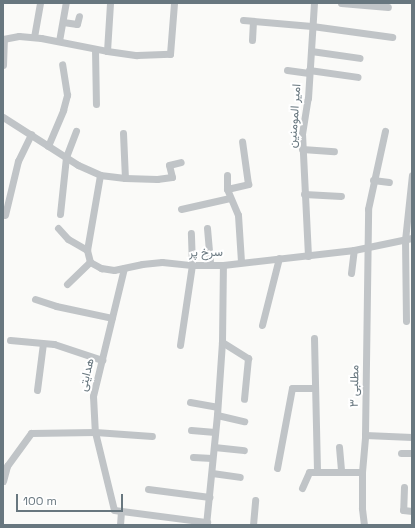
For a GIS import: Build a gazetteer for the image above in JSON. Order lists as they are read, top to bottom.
{
  "streets": {
    "street": [
      "امیر المومنین",
      "سرخ پر",
      "هدایتی",
      "مطلبی ۳"
    ]
  },
  "crossings": [
    ["امیر المومنین", "سرخ پر"],
    ["سرخ پر", "هدایتی"],
    ["سرخ پر", "مطلبی ۳"]
  ],
  "scale_bar": "100 m"
}
